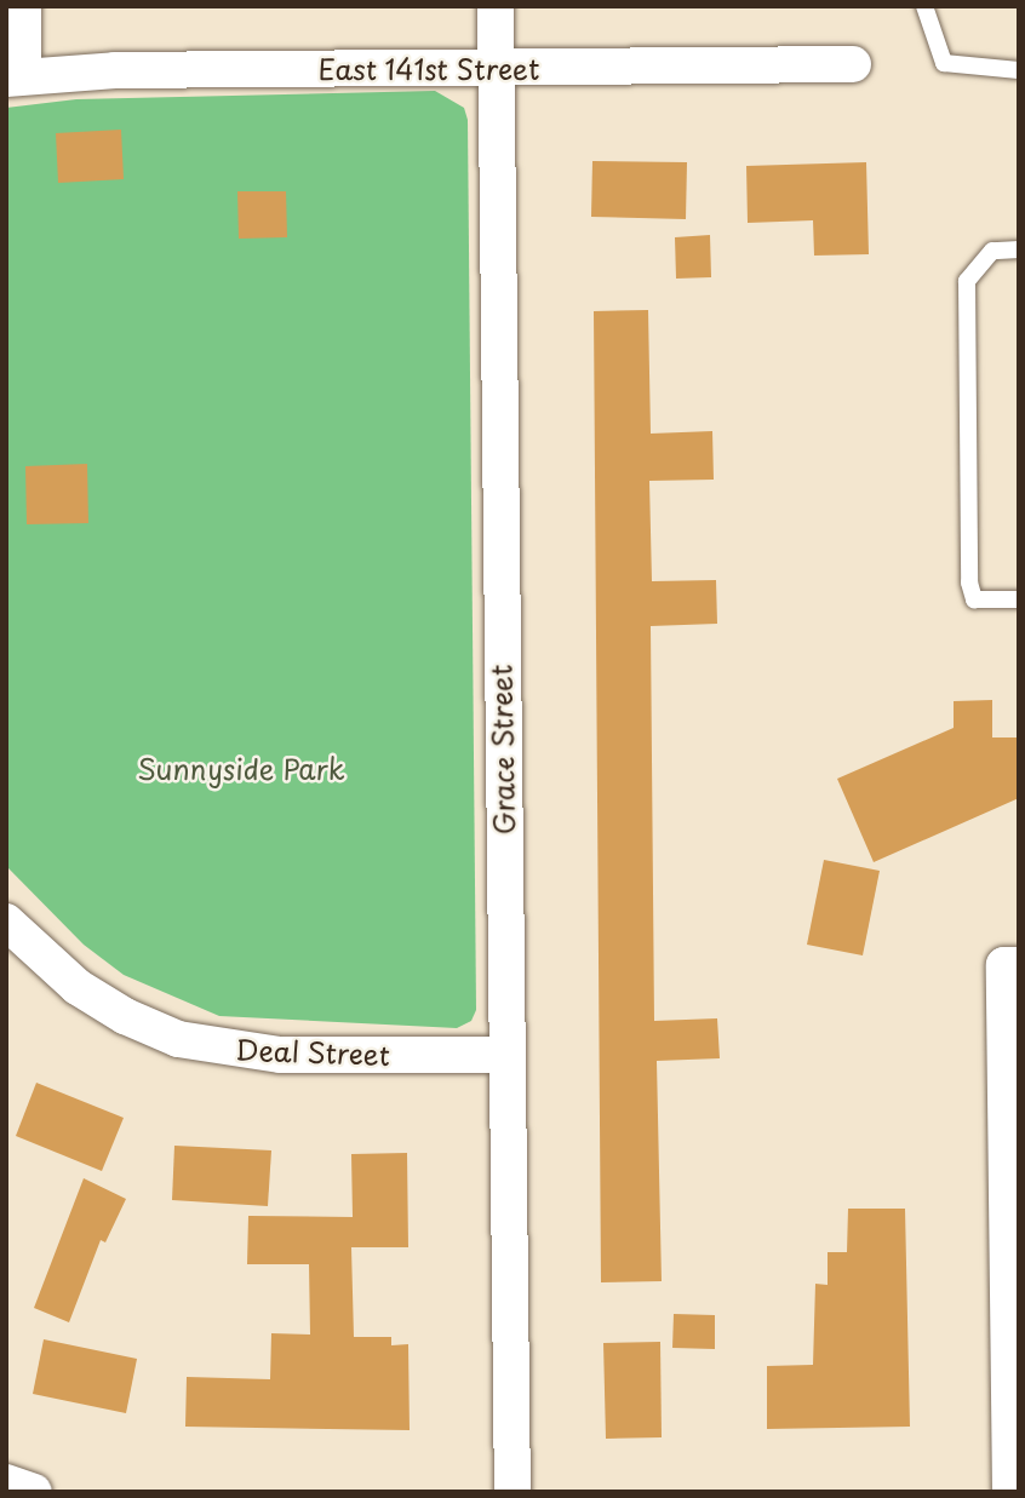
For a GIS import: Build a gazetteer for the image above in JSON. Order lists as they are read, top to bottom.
{
  "streets": {
    "street": ["East 141st Street", "Grace Street", "Deal Street"]
  },
  "crossings": [
    ["East 141st Street", "Grace Street"],
    ["Grace Street", "Deal Street"]
  ],
  "parks": ["Sunnyside Park"]
}
